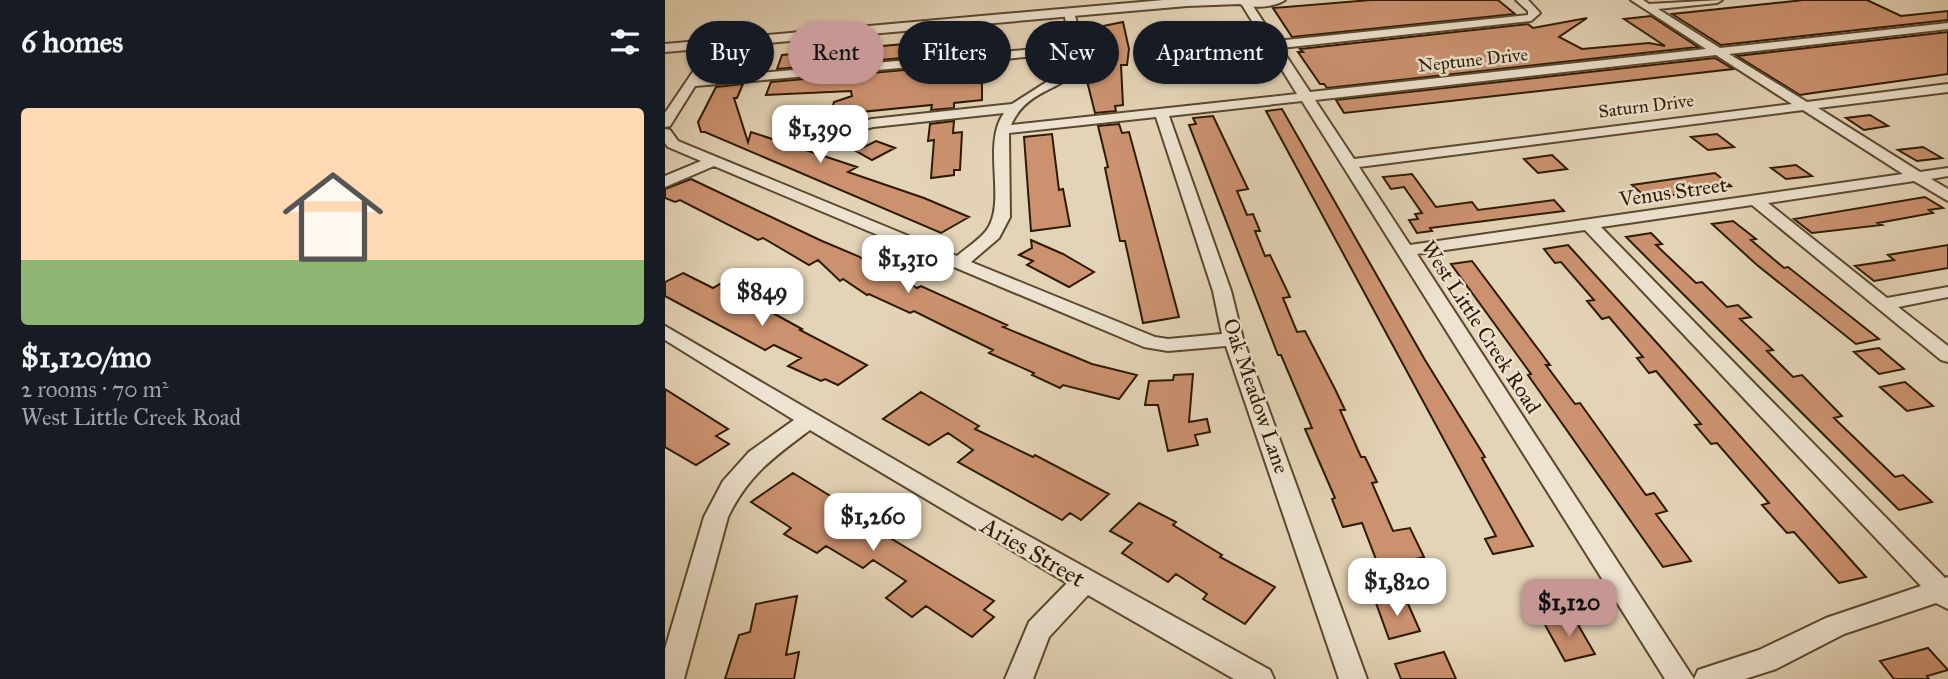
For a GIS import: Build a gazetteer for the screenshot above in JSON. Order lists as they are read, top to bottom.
{
  "streets": {
    "street": [
      "Neptune Drive",
      "Saturn Drive",
      "Venus Street",
      "West Little Creek Road",
      "Oak Meadow Lane",
      "Aries Street"
    ]
  },
  "crossings": [
    ["Neptune Drive", "West Little Creek Road"],
    ["Neptune Drive", "Oak Meadow Lane"],
    ["Saturn Drive", "West Little Creek Road"],
    ["Venus Street", "West Little Creek Road"]
  ],
  "page": {
    "heading": "6 homes",
    "chip": [
      "Buy",
      "Rent",
      "Filters",
      "New",
      "Apartment"
    ],
    "list": [
      {
        "name": "$1,120/mo",
        "note": "2 rooms · 70 m² · West Little Creek Road"
      }
    ],
    "price": [
      "$1,390",
      "$1,310",
      "$849",
      "$1,260",
      "$1,820",
      "$1,120"
    ]
  }
}
